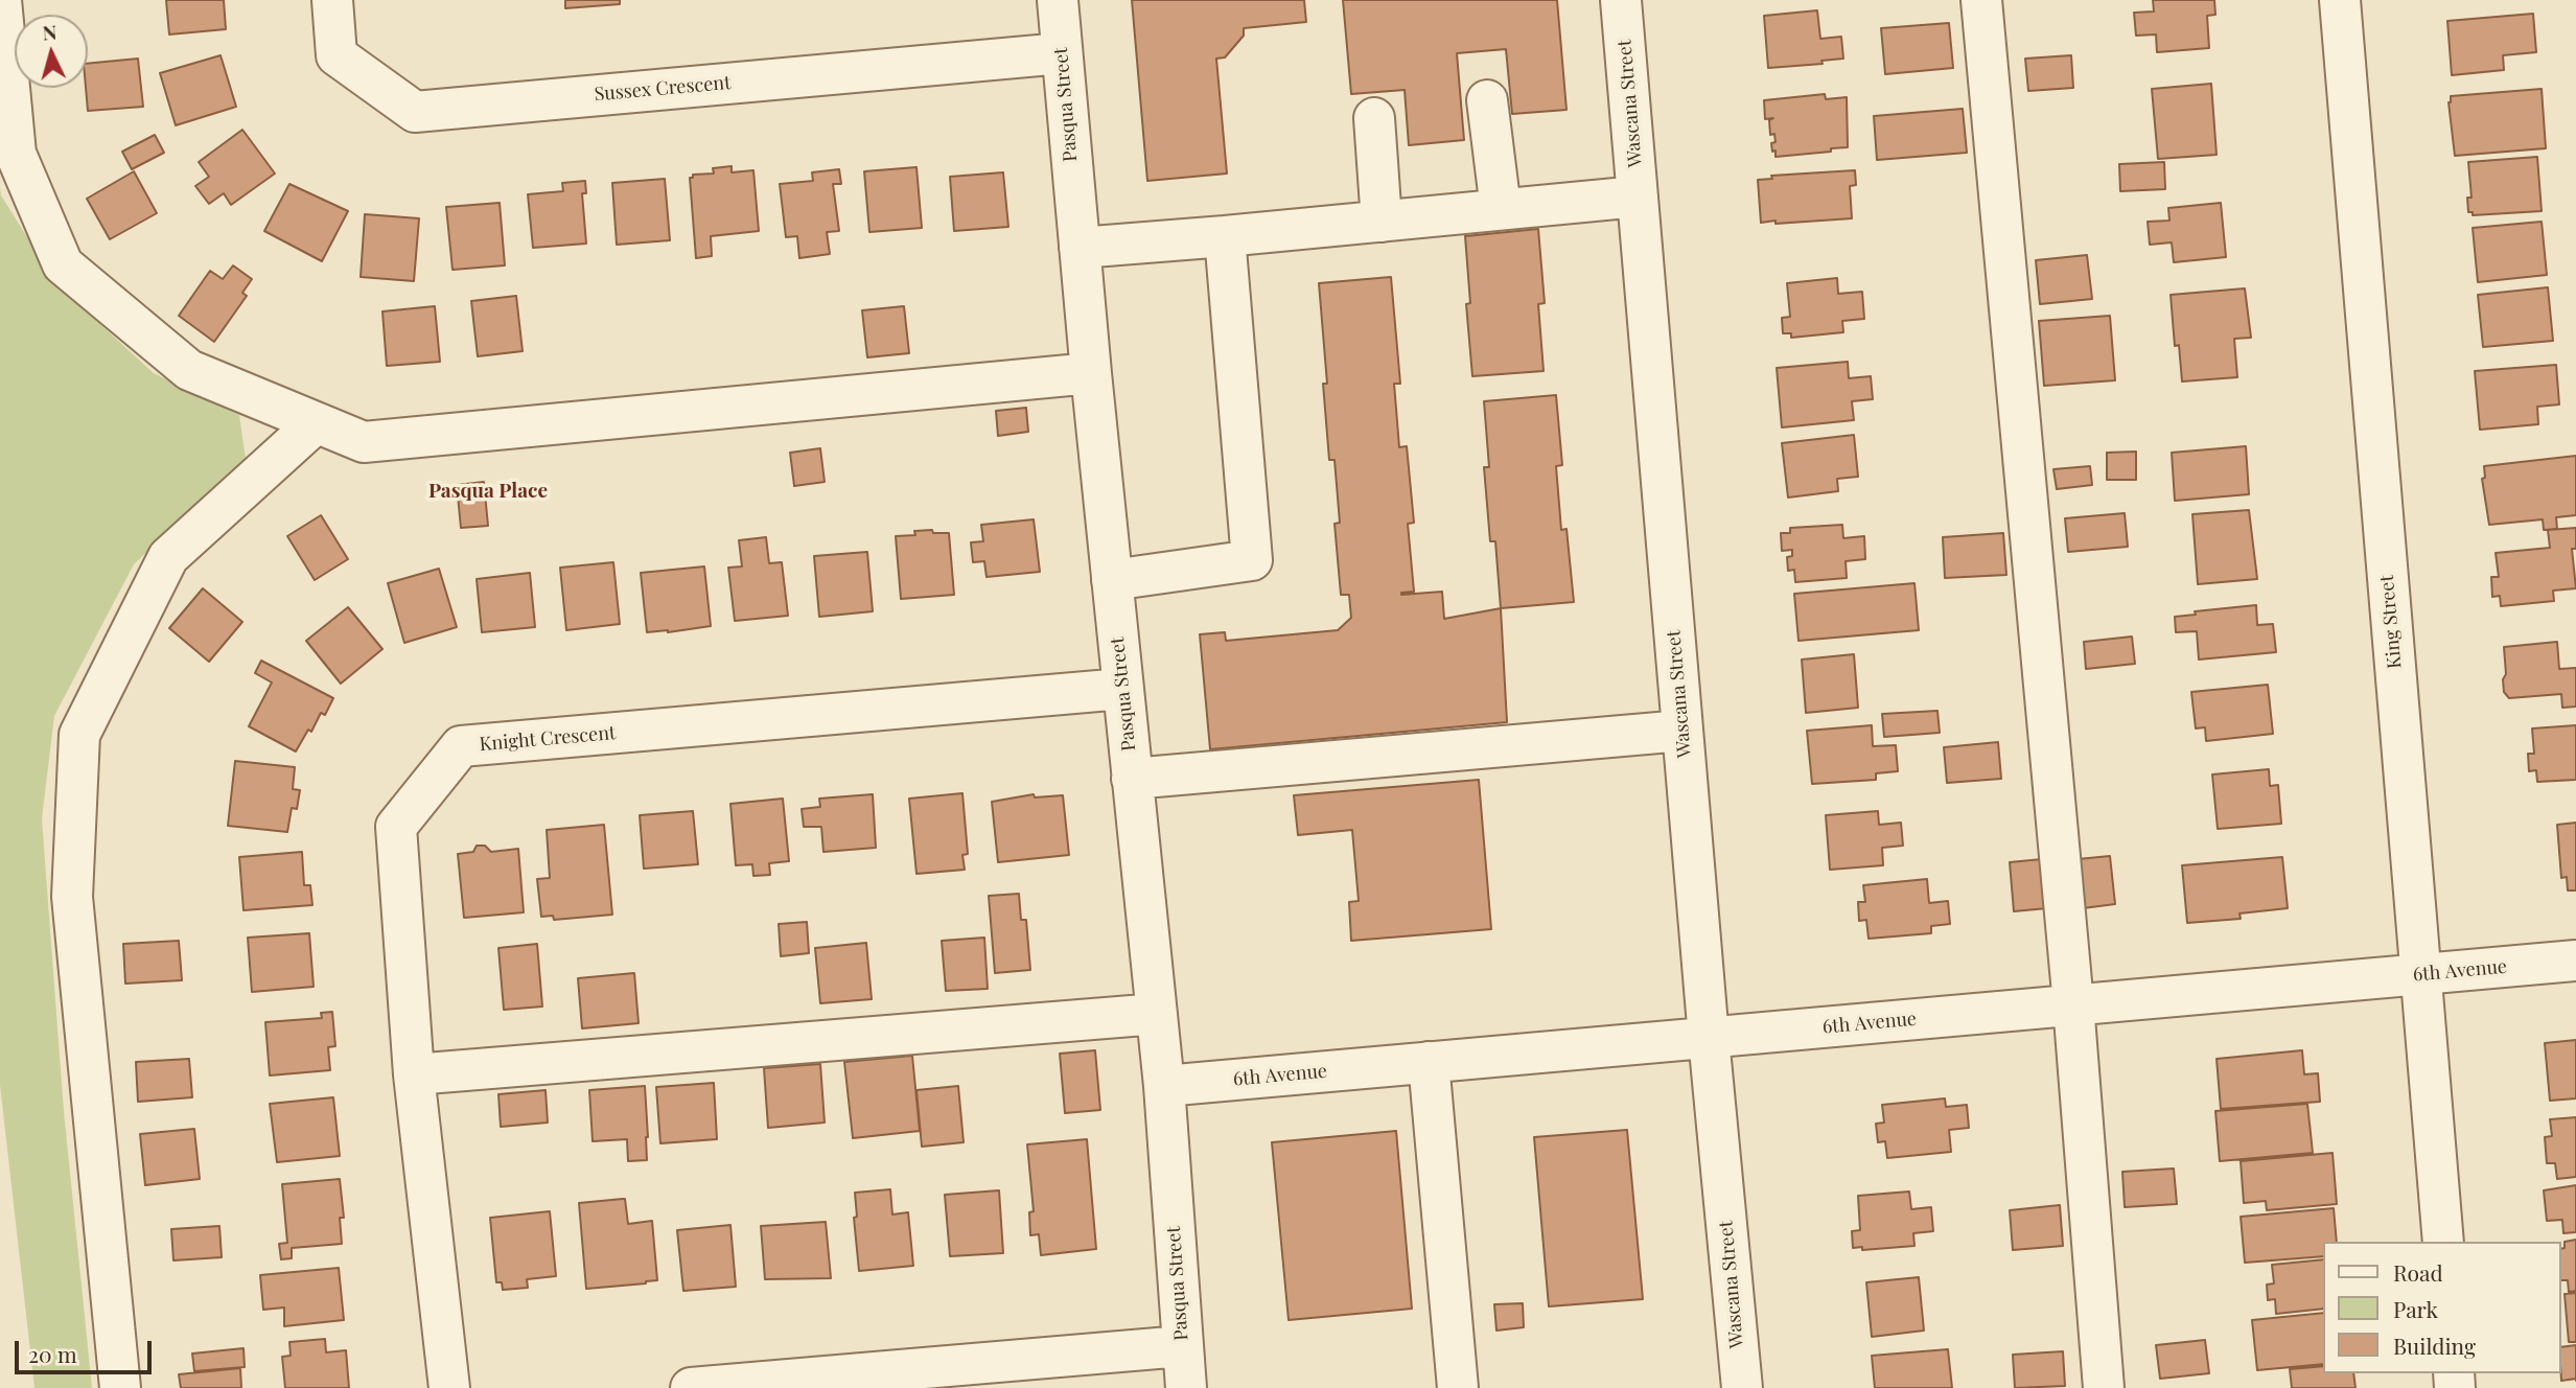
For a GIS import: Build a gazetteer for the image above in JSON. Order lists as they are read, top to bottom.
{
  "streets": {
    "street": [
      "Sussex Crescent",
      "Wascana Street",
      "Pasqua Street",
      "King Street",
      "Knight Crescent",
      "6th Avenue"
    ]
  },
  "crossings": [
    ["Sussex Crescent", "Pasqua Street"],
    ["Wascana Street", "6th Avenue"],
    ["Pasqua Street", "Knight Crescent"],
    ["Pasqua Street", "6th Avenue"],
    ["King Street", "6th Avenue"]
  ],
  "districts": ["Pasqua Place"],
  "legend": ["Road", "Park", "Building"],
  "scale_bar": "20 m",
  "north": "top"
}
